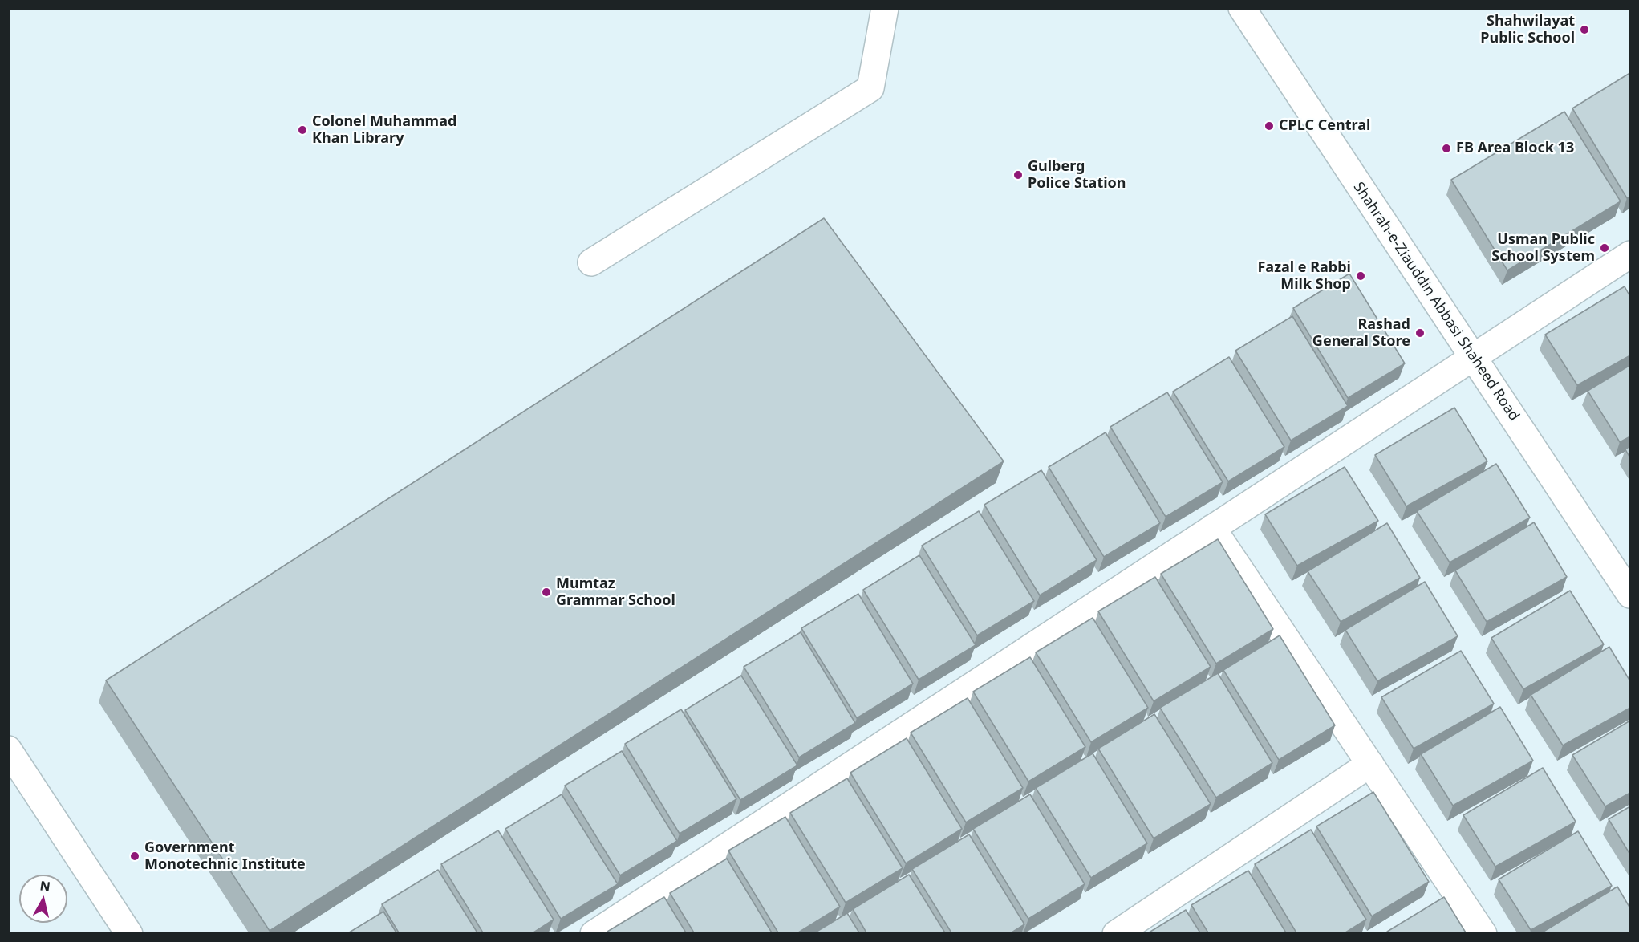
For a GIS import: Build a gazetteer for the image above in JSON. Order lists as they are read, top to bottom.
{
  "streets": {
    "street": ["Shahrah-e-Ziauddin Abbasi Shaheed Road"]
  },
  "places": [
    "Shahwilayat Public School",
    "CPLC Central",
    "Colonel Muhammad Khan Library",
    "FB Area Block 13",
    "Gulberg Police Station",
    "Usman Public School System",
    "Fazal e Rabbi Milk Shop",
    "Rashad General Store",
    "Mumtaz Grammar School",
    "Government Monotechnic Institute"
  ],
  "north": "top"
}
